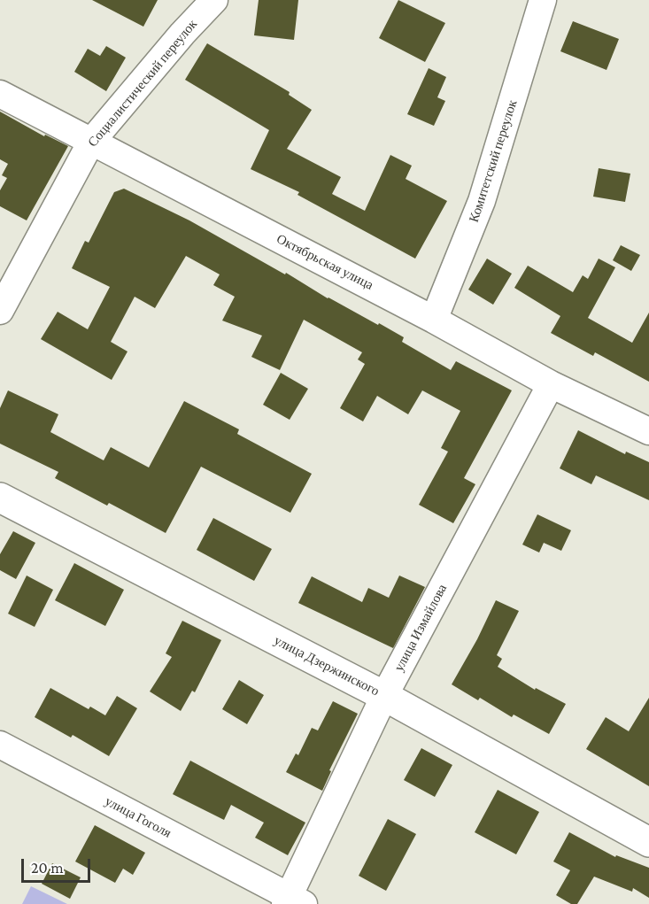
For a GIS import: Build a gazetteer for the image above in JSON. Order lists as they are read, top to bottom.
{
  "streets": {
    "street": [
      "Социалистический переулок",
      "Комитетский переулок",
      "Октябрьская улица",
      "улица Измайлова",
      "улица Дзержинского",
      "улица Гоголя"
    ]
  },
  "crossings": [
    ["Социалистический переулок", "Октябрьская улица"],
    ["Комитетский переулок", "Октябрьская улица"],
    ["Октябрьская улица", "улица Измайлова"],
    ["улица Измайлова", "улица Дзержинского"],
    ["улица Измайлова", "улица Гоголя"]
  ],
  "scale_bar": "20 m"
}
